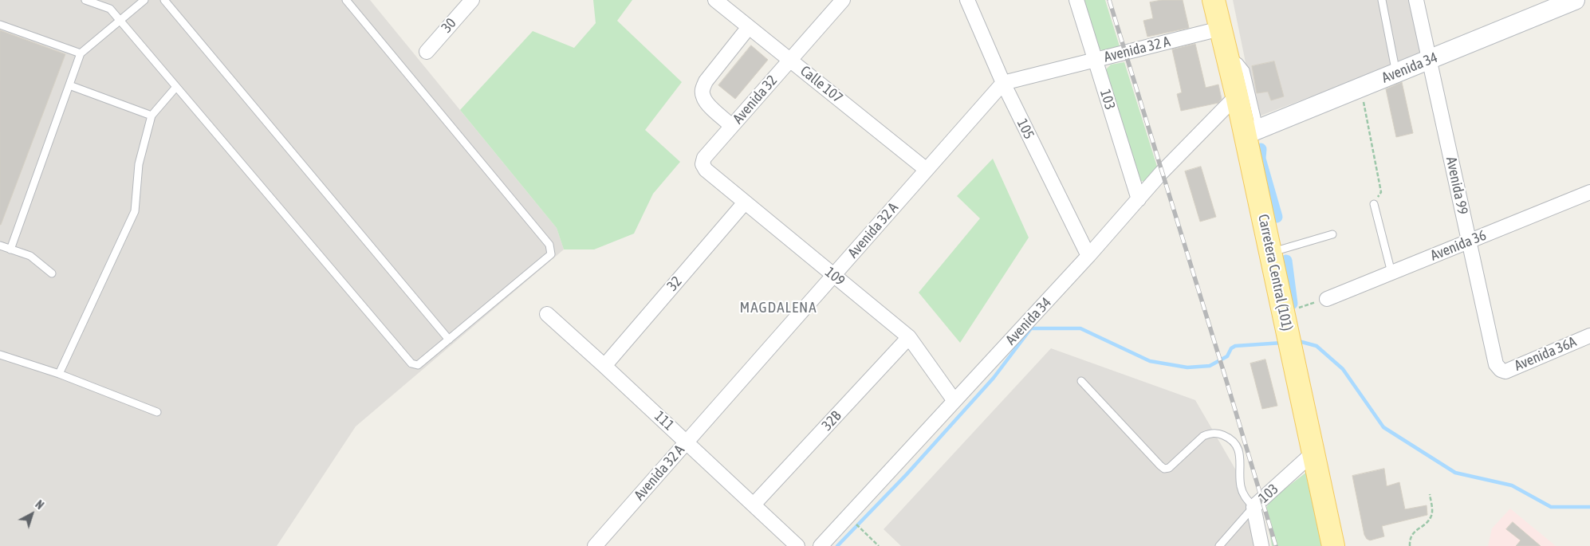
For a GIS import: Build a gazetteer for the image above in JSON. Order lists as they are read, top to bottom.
{
  "streets": {
    "main road": ["Carretera Central (101)"],
    "street": [
      "30",
      "Avenida 32 A",
      "Avenida 34",
      "Calle 107",
      "Avenida 32",
      "103",
      "105",
      "Avenida 99",
      "Avenida 36",
      "109",
      "32",
      "Avenida 36A",
      "111",
      "32B"
    ]
  },
  "crossings": [
    ["Avenida 32 A", "Calle 107"],
    ["Avenida 32 A", "103"],
    ["Avenida 32 A", "105"],
    ["Avenida 32 A", "Carretera Central (101)"],
    ["Avenida 32 A", "109"],
    ["Avenida 32 A", "111"],
    ["Avenida 34", "103"],
    ["Avenida 34", "105"],
    ["Avenida 34", "Avenida 99"],
    ["Avenida 34", "Carretera Central (101)"],
    ["Avenida 34", "109"],
    ["Calle 107", "Avenida 32"],
    ["Avenida 32", "109"],
    ["103", "Carretera Central (101)"],
    ["Avenida 99", "Avenida 36"],
    ["Avenida 99", "Avenida 36A"],
    ["109", "32"],
    ["109", "32B"],
    ["32", "111"],
    ["111", "32B"]
  ],
  "districts": ["MAGDALENA"],
  "north": "top right"
}
